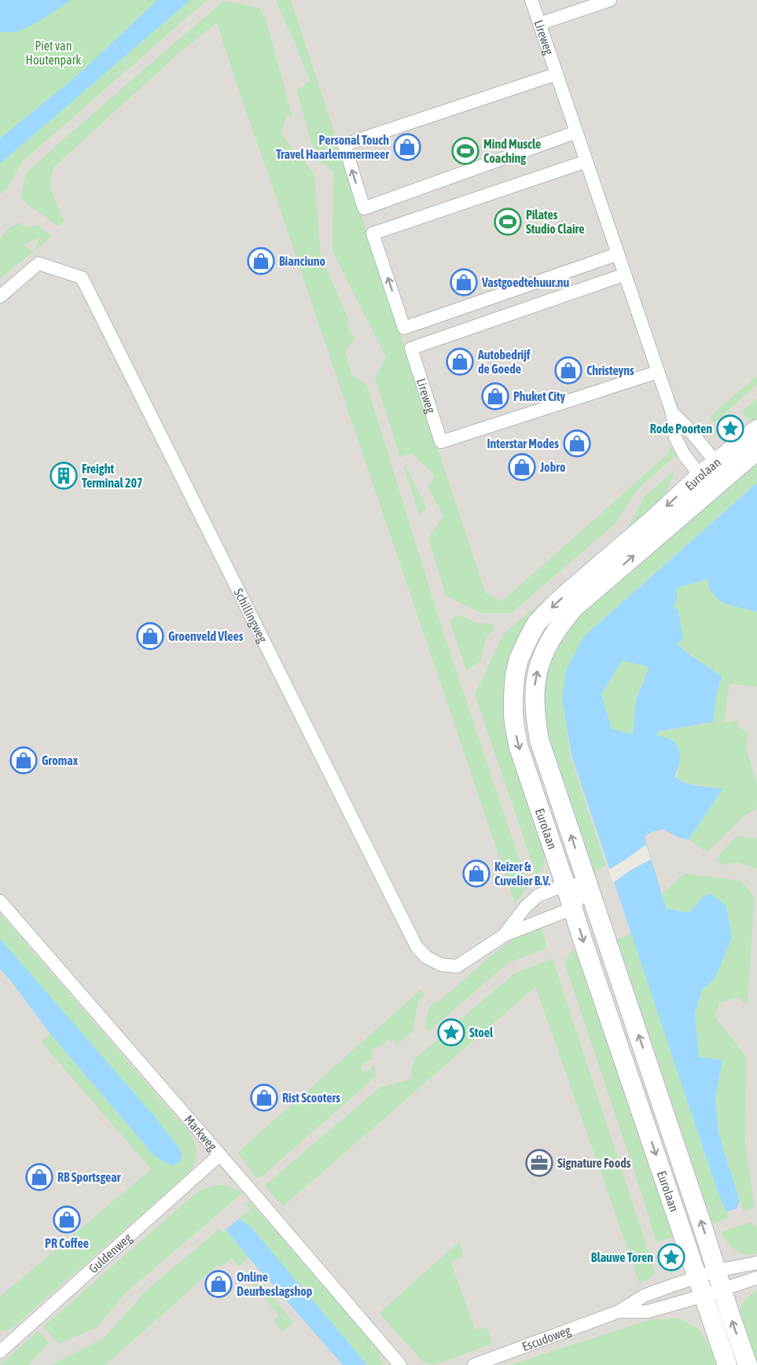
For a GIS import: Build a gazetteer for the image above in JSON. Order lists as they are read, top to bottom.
{
  "streets": {
    "main road": ["Eurolaan"],
    "street": [
      "Lireweg",
      "Schillingweg",
      "Markweg",
      "Guldenweg",
      "Escudoweg"
    ]
  },
  "crossings": [
    ["Lireweg", "Eurolaan"],
    ["Eurolaan", "Schillingweg"],
    ["Eurolaan", "Escudoweg"],
    ["Markweg", "Guldenweg"]
  ],
  "parks": ["Piet van Houtenpark"],
  "places": {
    "shop": [
      "Personal Touch Travel Haarlemmermeer",
      "Bianciuno",
      "Vastgoedtehuur.nu",
      "Autobedrijf de Goede",
      "Christeyns",
      "Phuket City",
      "Interstar Modes",
      "Jobro",
      "Groenveld Vlees",
      "Gromax",
      "Keizer & Cuvelier B.V.",
      "Rist Scooters",
      "RB Sportsgear",
      "PR Coffee",
      "Online Deurbeslagshop"
    ],
    "sports": ["Mind Muscle Coaching", "Pilates Studio Claire"],
    "place": ["Rode Poorten", "Stoel", "Blauwe Toren"],
    "building": ["Freight Terminal 207"],
    "office": ["Signature Foods"]
  }
}
